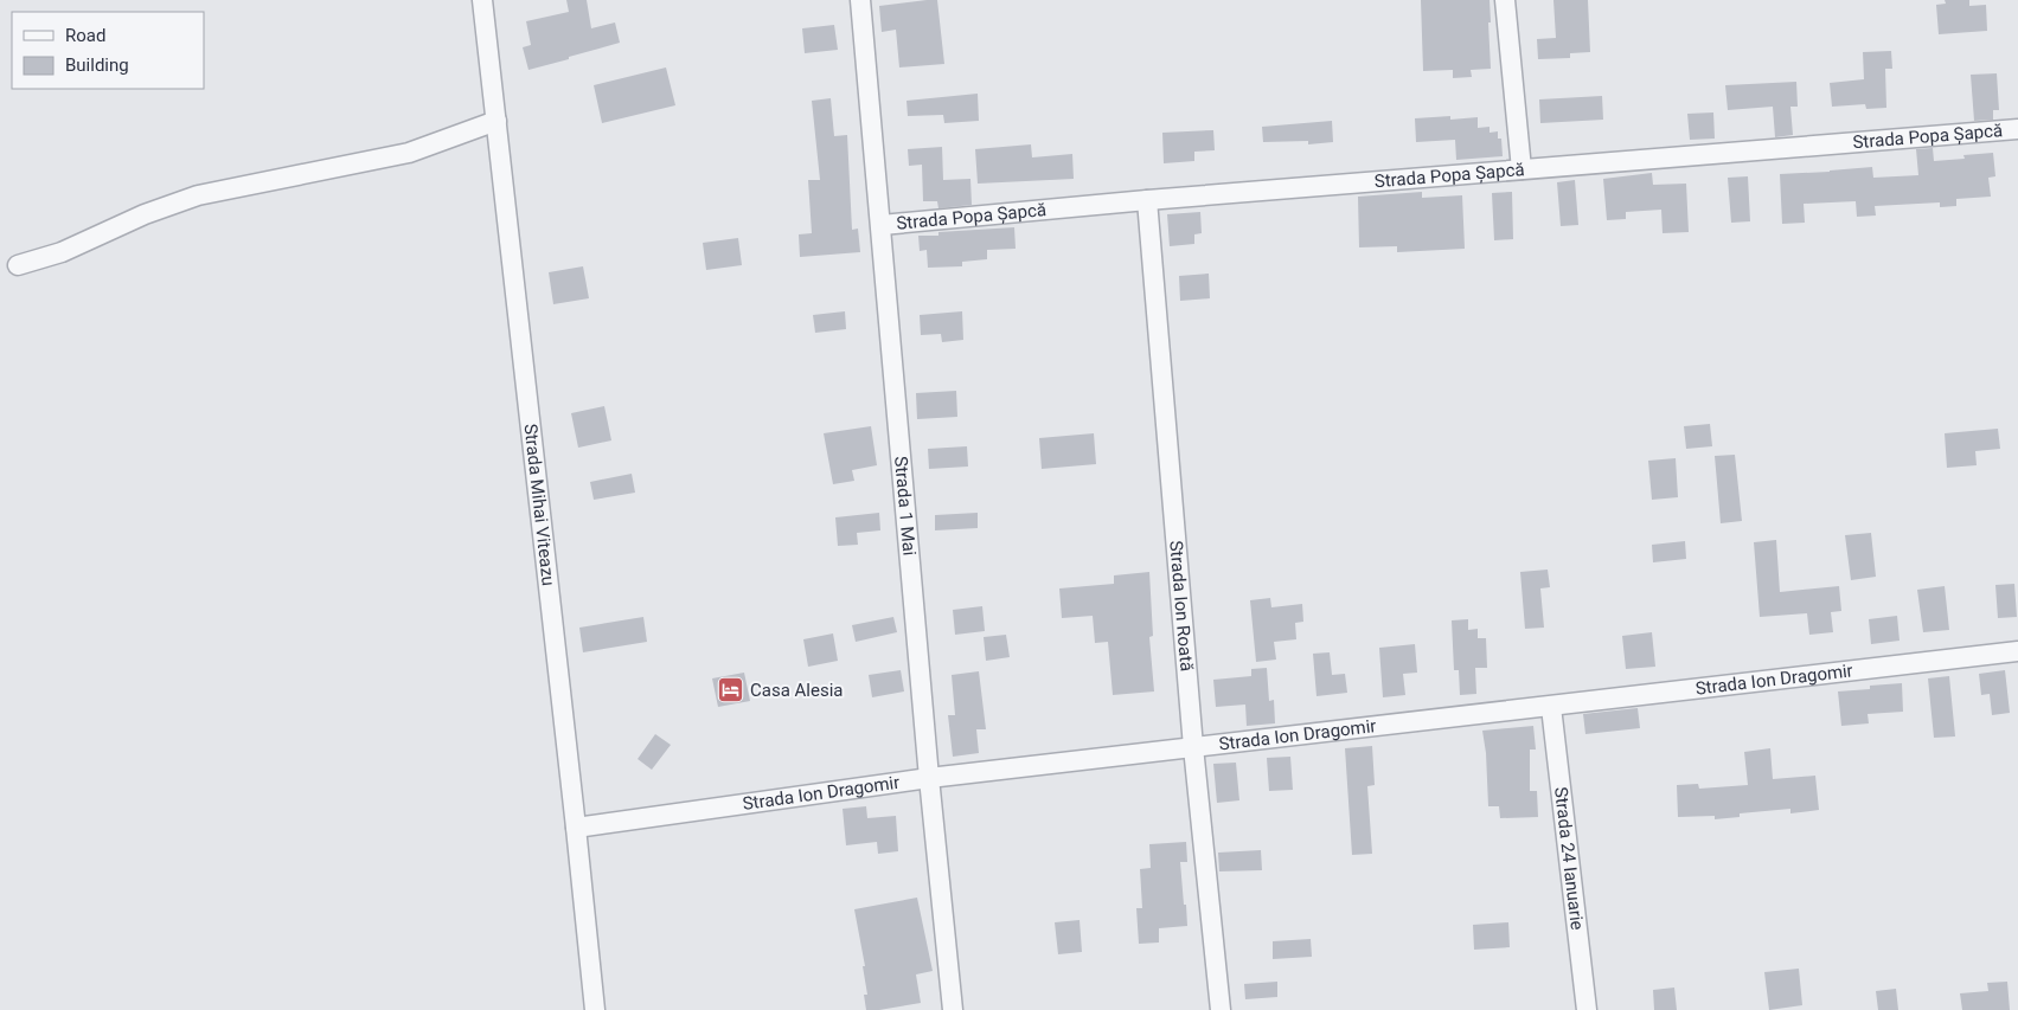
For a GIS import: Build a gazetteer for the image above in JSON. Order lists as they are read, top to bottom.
{
  "streets": {
    "street": [
      "Strada Popa Șapcă",
      "Strada Mihai Viteazu",
      "Strada 1 Mai",
      "Strada Ion Roată",
      "Strada Ion Dragomir",
      "Strada 24 Ianuarie"
    ]
  },
  "crossings": [
    ["Strada Popa Șapcă", "Strada 1 Mai"],
    ["Strada Popa Șapcă", "Strada Ion Roată"],
    ["Strada Mihai Viteazu", "Strada Ion Dragomir"],
    ["Strada 1 Mai", "Strada Ion Dragomir"],
    ["Strada Ion Roată", "Strada Ion Dragomir"],
    ["Strada Ion Dragomir", "Strada 24 Ianuarie"]
  ],
  "places": {
    "hotel": ["Casa Alesia"]
  },
  "legend": ["Road", "Building"]
}
